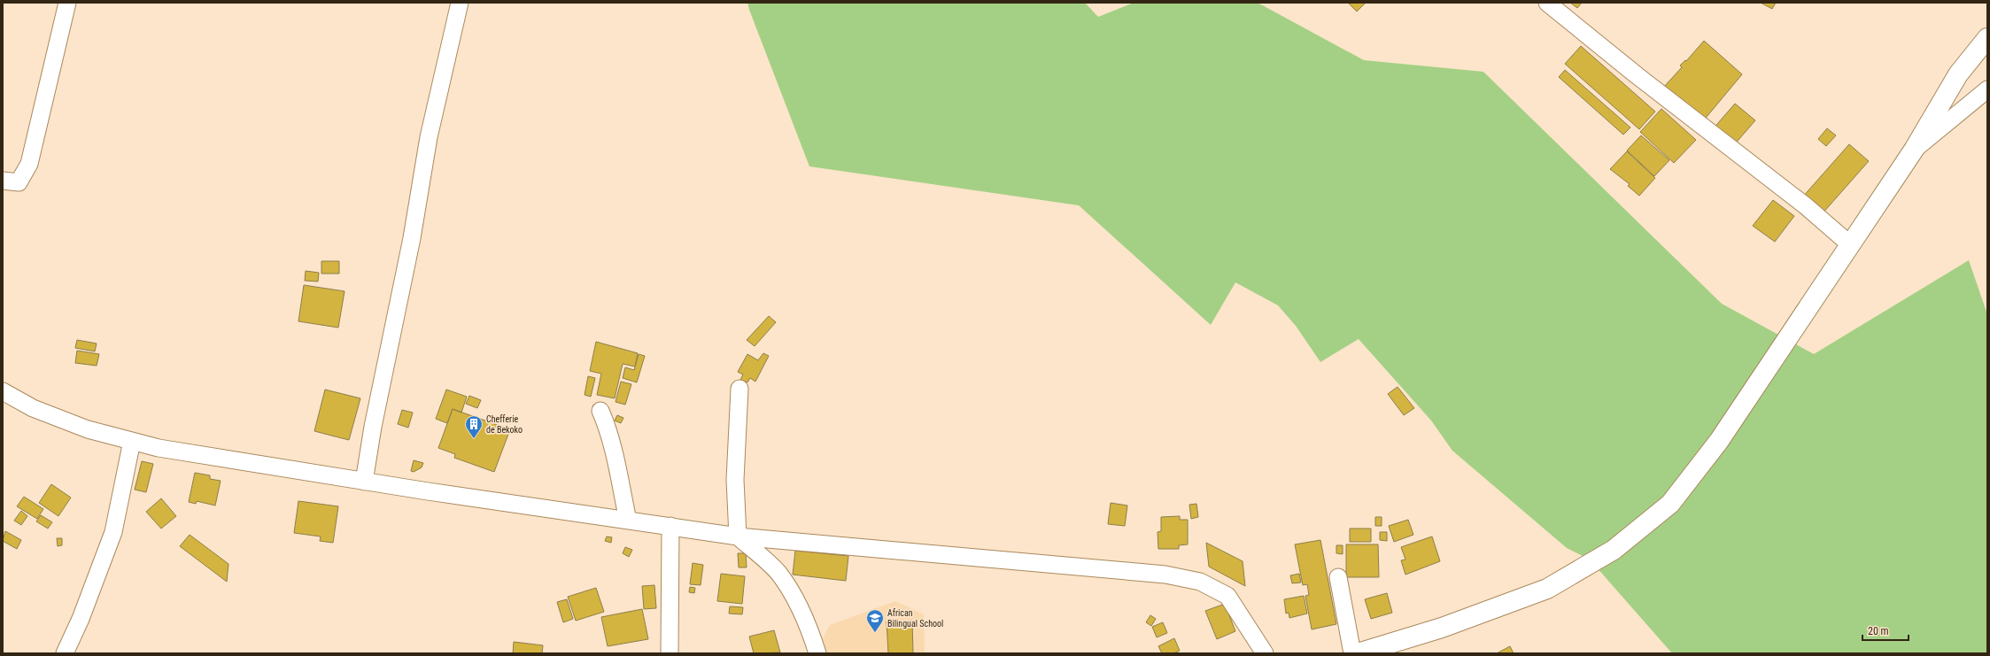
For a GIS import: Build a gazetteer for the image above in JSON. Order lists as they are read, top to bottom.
{
  "places": {
    "building": ["Chefferie de Bekoko"],
    "school or university": ["African Bilingual School"]
  },
  "scale_bar": "20 m"
}
